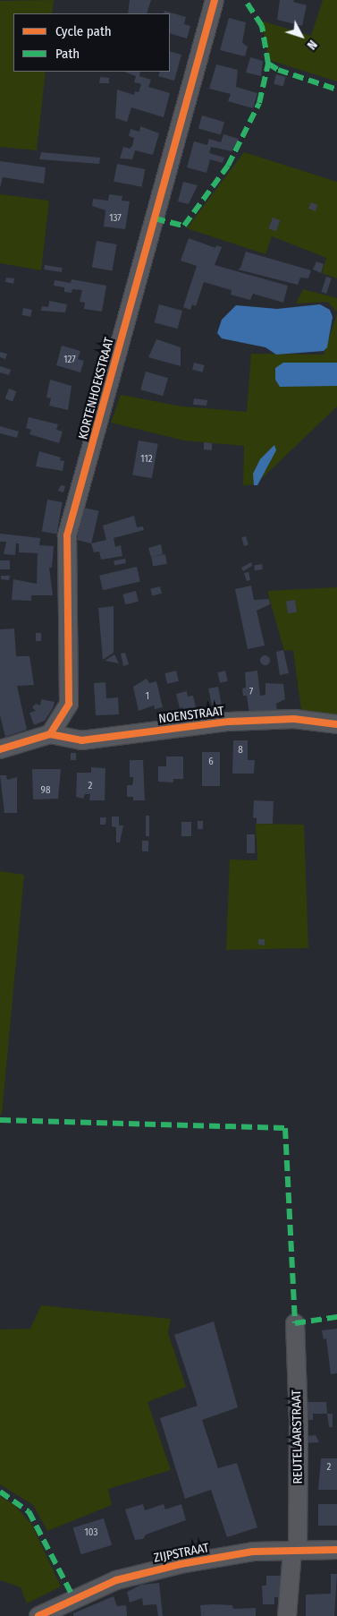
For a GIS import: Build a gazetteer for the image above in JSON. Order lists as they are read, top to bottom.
{
  "streets": {
    "street": [
      "KORTENHOEKSTRAAT",
      "NOENSTRAAT",
      "REUTELAARSTRAAT",
      "ZIJPSTRAAT"
    ]
  },
  "crossings": [
    ["KORTENHOEKSTRAAT", "NOENSTRAAT"],
    ["REUTELAARSTRAAT", "ZIJPSTRAAT"]
  ],
  "house_numbers": [
    "137",
    "127",
    "112",
    "7",
    "1",
    "8",
    "6",
    "2",
    "98",
    "2",
    "103"
  ],
  "legend": ["Cycle path", "Path"],
  "north": "bottom right"
}
